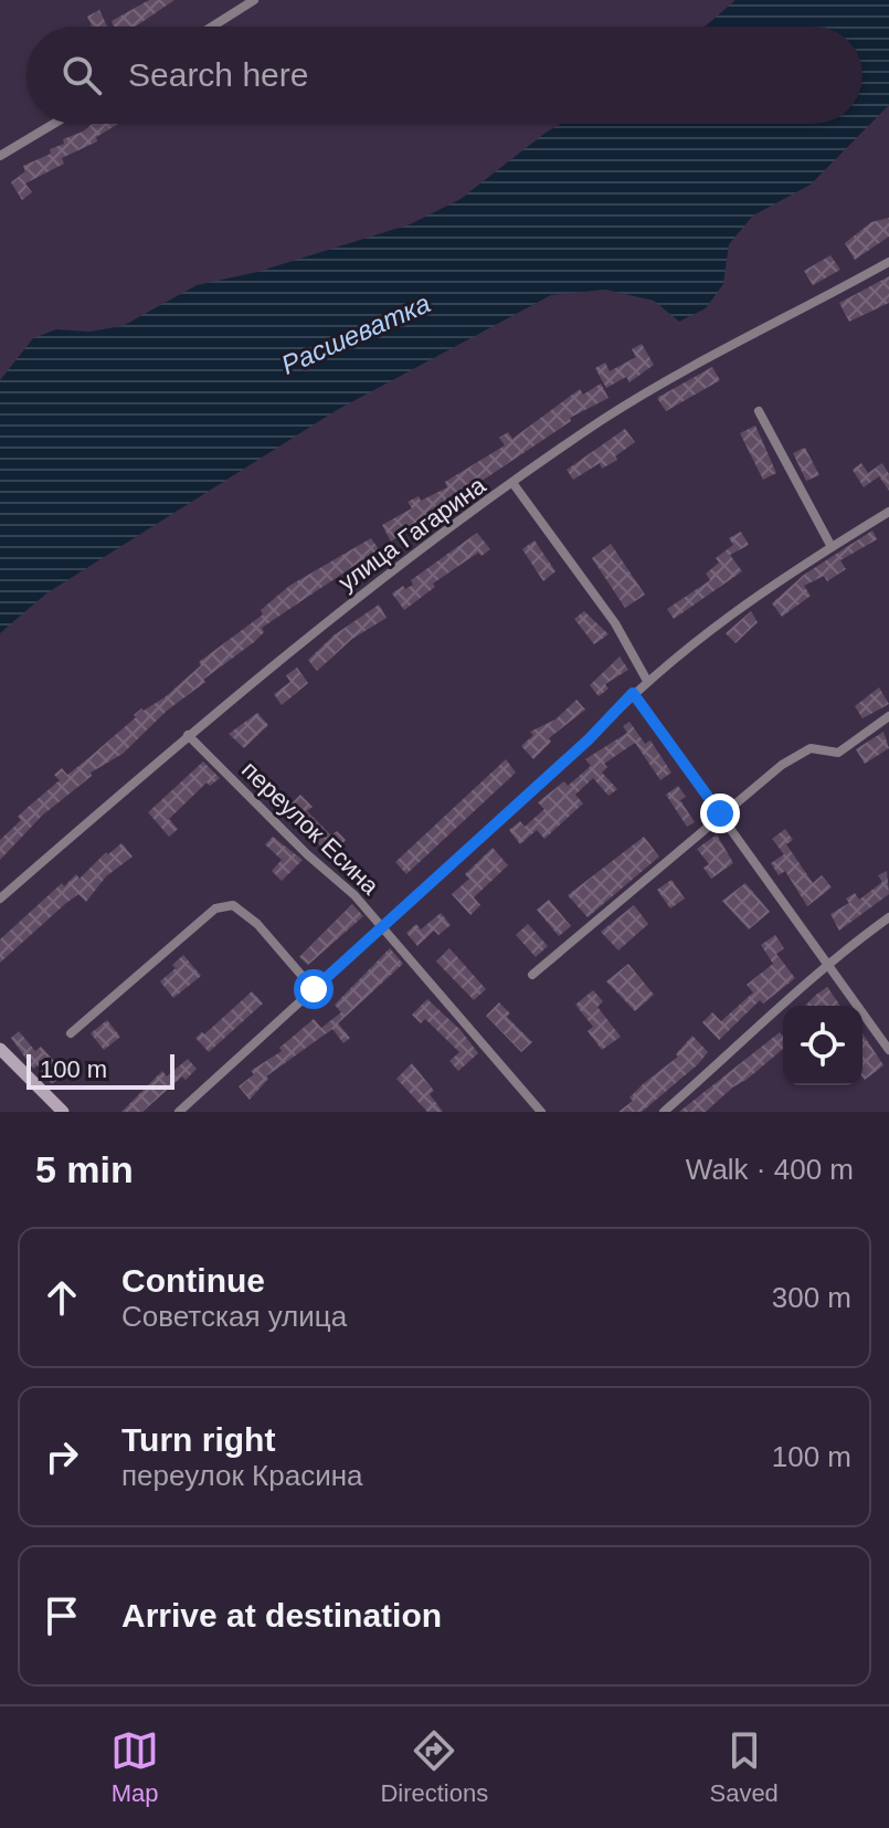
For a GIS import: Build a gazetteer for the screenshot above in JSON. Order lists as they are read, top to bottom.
{
  "streets": {
    "street": ["улица Гагарина", "переулок Есина"]
  },
  "crossings": [
    ["улица Гагарина", "переулок Есина"]
  ],
  "water": ["Расшеватка"],
  "scale_bar": "100 m",
  "page": {
    "search": "Search here",
    "scale": "100 m",
    "heading": ["5 min", "Walk · 400 m"],
    "list": [
      ["Continue", "Советская улица", "300 m"],
      ["Turn right", "переулок Красина", "100 m"],
      "Arrive at destination"
    ],
    "nav": ["Map", "Directions", "Saved"]
  }
}
